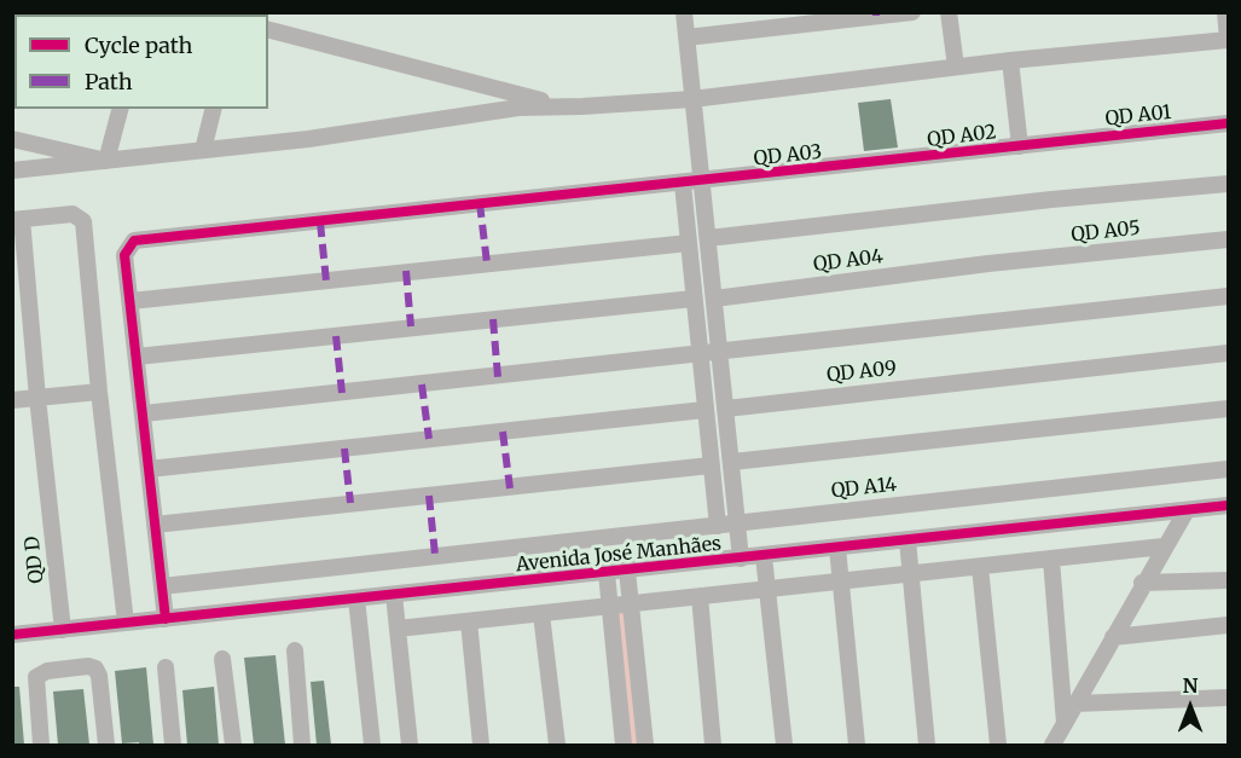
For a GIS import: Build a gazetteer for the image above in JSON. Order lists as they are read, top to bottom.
{
  "streets": {
    "street": [
      "QD A01",
      "QD A02",
      "QD A03",
      "QD A05",
      "QD A04",
      "QD A09",
      "QD A14",
      "Avenida José Manhães",
      "QD D"
    ]
  },
  "crossings": [
    ["QD A01", "QD A02"],
    ["QD A02", "QD A03"],
    ["QD A05", "QD A04"],
    ["Avenida José Manhães", "QD D"]
  ],
  "legend": ["Cycle path", "Path"],
  "north": "top"
}
